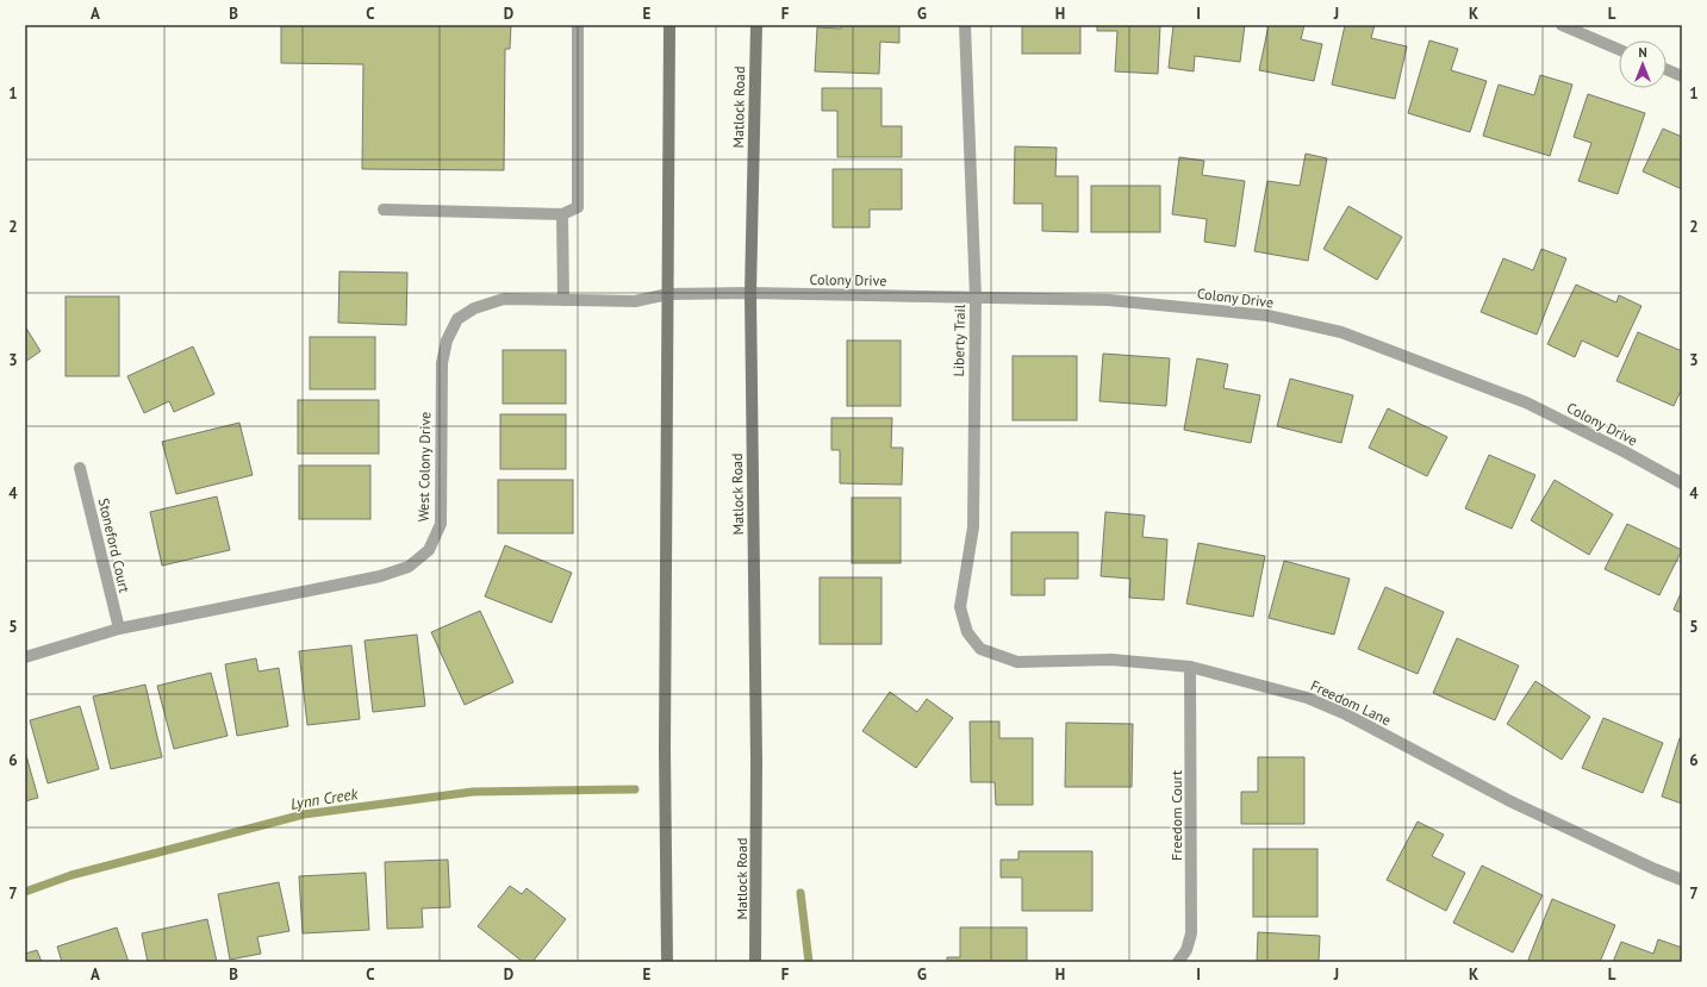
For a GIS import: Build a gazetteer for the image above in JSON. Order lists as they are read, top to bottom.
{
  "streets": {
    "main road": ["Matlock Road"],
    "street": [
      "Colony Drive",
      "Liberty Trail",
      "West Colony Drive",
      "Stoneford Court",
      "Freedom Lane",
      "Freedom Court"
    ]
  },
  "crossings": [
    ["Matlock Road", "Colony Drive"],
    ["Matlock Road", "West Colony Drive"],
    ["Colony Drive", "Liberty Trail"],
    ["Colony Drive", "West Colony Drive"],
    ["Liberty Trail", "Freedom Lane"],
    ["West Colony Drive", "Stoneford Court"],
    ["Freedom Lane", "Freedom Court"]
  ],
  "water": ["Lynn Creek"],
  "north": "top",
  "grid": {
    "columns": [
      "A",
      "B",
      "C",
      "D",
      "E",
      "F",
      "G",
      "H",
      "I",
      "J",
      "K",
      "L"
    ],
    "rows": [
      "1",
      "2",
      "3",
      "4",
      "5",
      "6",
      "7"
    ]
  }
}
